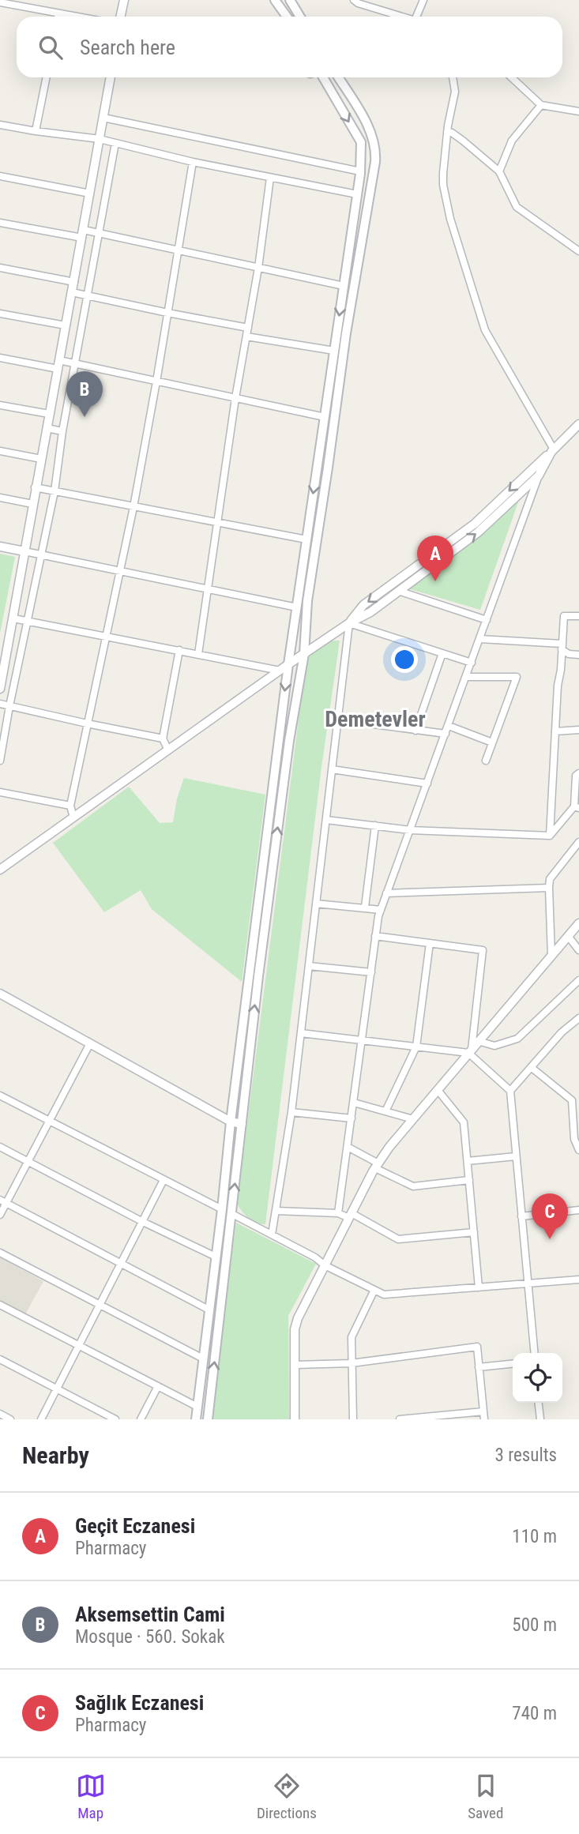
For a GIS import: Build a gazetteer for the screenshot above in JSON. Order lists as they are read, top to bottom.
{
  "districts": ["Demetevler"],
  "page": {
    "search": "Search here",
    "pins": ["B", "A", "C"],
    "heading": ["Nearby", "3 results"],
    "list": [
      {
        "mark": "A",
        "name": "Geçit Eczanesi",
        "note": "Pharmacy",
        "value": "110 m"
      },
      {
        "mark": "B",
        "name": "Aksemsettin Cami",
        "note": "Mosque · 560. Sokak",
        "value": "500 m"
      },
      {
        "mark": "C",
        "name": "Sağlık Eczanesi",
        "note": "Pharmacy",
        "value": "740 m"
      }
    ],
    "nav": ["Map", "Directions", "Saved"]
  }
}
